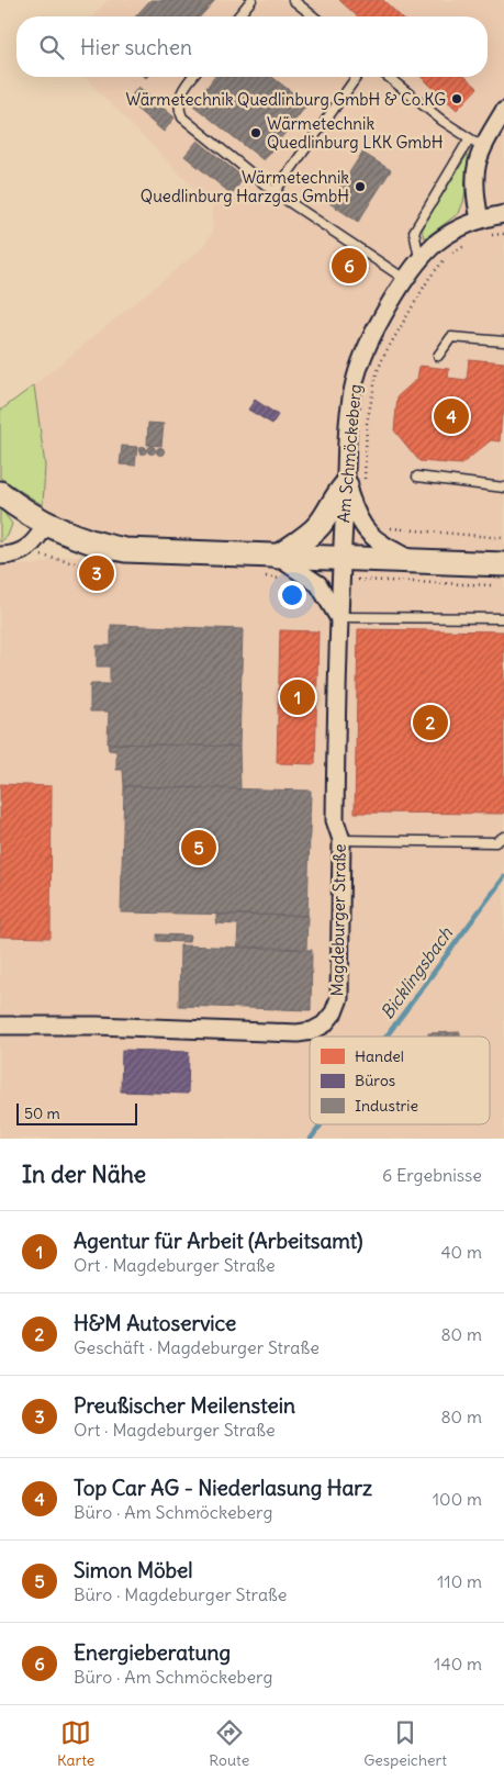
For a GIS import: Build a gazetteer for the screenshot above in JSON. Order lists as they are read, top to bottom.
{
  "streets": {
    "street": ["Am Schmöckeberg", "Magdeburger Straße"]
  },
  "crossings": [
    ["Am Schmöckeberg", "Magdeburger Straße"]
  ],
  "water": ["Bicklingsbach"],
  "places": ["Wärmetechnik Quedlinburg GmbH & Co.KG", "Wärmetechnik Quedlinburg LKK GmbH", "Wärmetechnik Quedlinburg Harzgas GmbH"],
  "legend": ["Handel", "Büros", "Industrie"],
  "scale_bar": "50 m",
  "page": {
    "search": "Hier suchen",
    "pins": [
      "6",
      "4",
      "3",
      "1",
      "2",
      "5"
    ],
    "scale": "50 m",
    "heading": ["In der Nähe", "6 Ergebnisse"],
    "list": [
      {
        "mark": "1",
        "name": "Agentur für Arbeit (Arbeitsamt)",
        "note": "Ort · Magdeburger Straße",
        "value": "40 m"
      },
      {
        "mark": "2",
        "name": "H&M Autoservice",
        "note": "Geschäft · Magdeburger Straße",
        "value": "80 m"
      },
      {
        "mark": "3",
        "name": "Preußischer Meilenstein",
        "note": "Ort · Magdeburger Straße",
        "value": "80 m"
      },
      {
        "mark": "4",
        "name": "Top Car AG - Niederlasung Harz",
        "note": "Büro · Am Schmöckeberg",
        "value": "100 m"
      },
      {
        "mark": "5",
        "name": "Simon Möbel",
        "note": "Büro · Magdeburger Straße",
        "value": "110 m"
      },
      {
        "mark": "6",
        "name": "Energieberatung",
        "note": "Büro · Am Schmöckeberg",
        "value": "140 m"
      }
    ],
    "nav": ["Karte", "Route", "Gespeichert"]
  }
}
